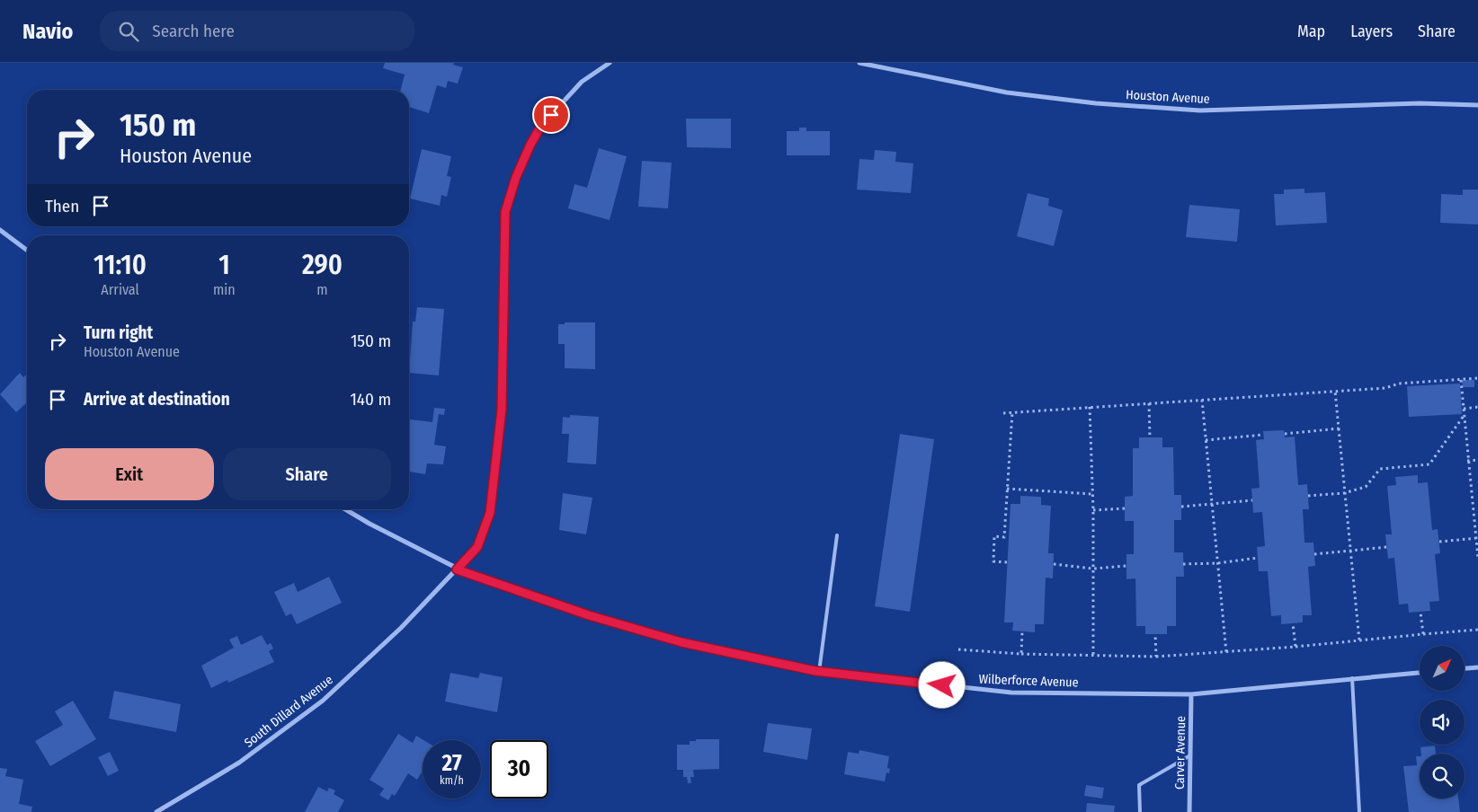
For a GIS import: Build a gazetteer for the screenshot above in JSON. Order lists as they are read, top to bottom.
{
  "streets": {
    "street": [
      "Houston Avenue",
      "Wilberforce Avenue",
      "South Dillard Avenue",
      "Carver Avenue"
    ]
  },
  "crossings": [
    ["Wilberforce Avenue", "South Dillard Avenue"],
    ["Wilberforce Avenue", "Carver Avenue"]
  ],
  "north": "top right",
  "page": {
    "header": "Navio",
    "search": "Search here",
    "nav": ["Map", "Layers", "Share"],
    "turn": ["150 m", "Houston Avenue"],
    "then": "Then",
    "eta": [
      "11:10",
      "Arrival",
      "1",
      "min",
      "290",
      "m"
    ],
    "list": [
      {
        "name": "Turn right",
        "note": "Houston Avenue",
        "value": "150 m"
      },
      {
        "name": "Arrive at destination",
        "value": "140 m"
      }
    ],
    "buttons": ["Exit", "Share"],
    "speed": "27 km/h",
    "limit": "30"
  }
}
